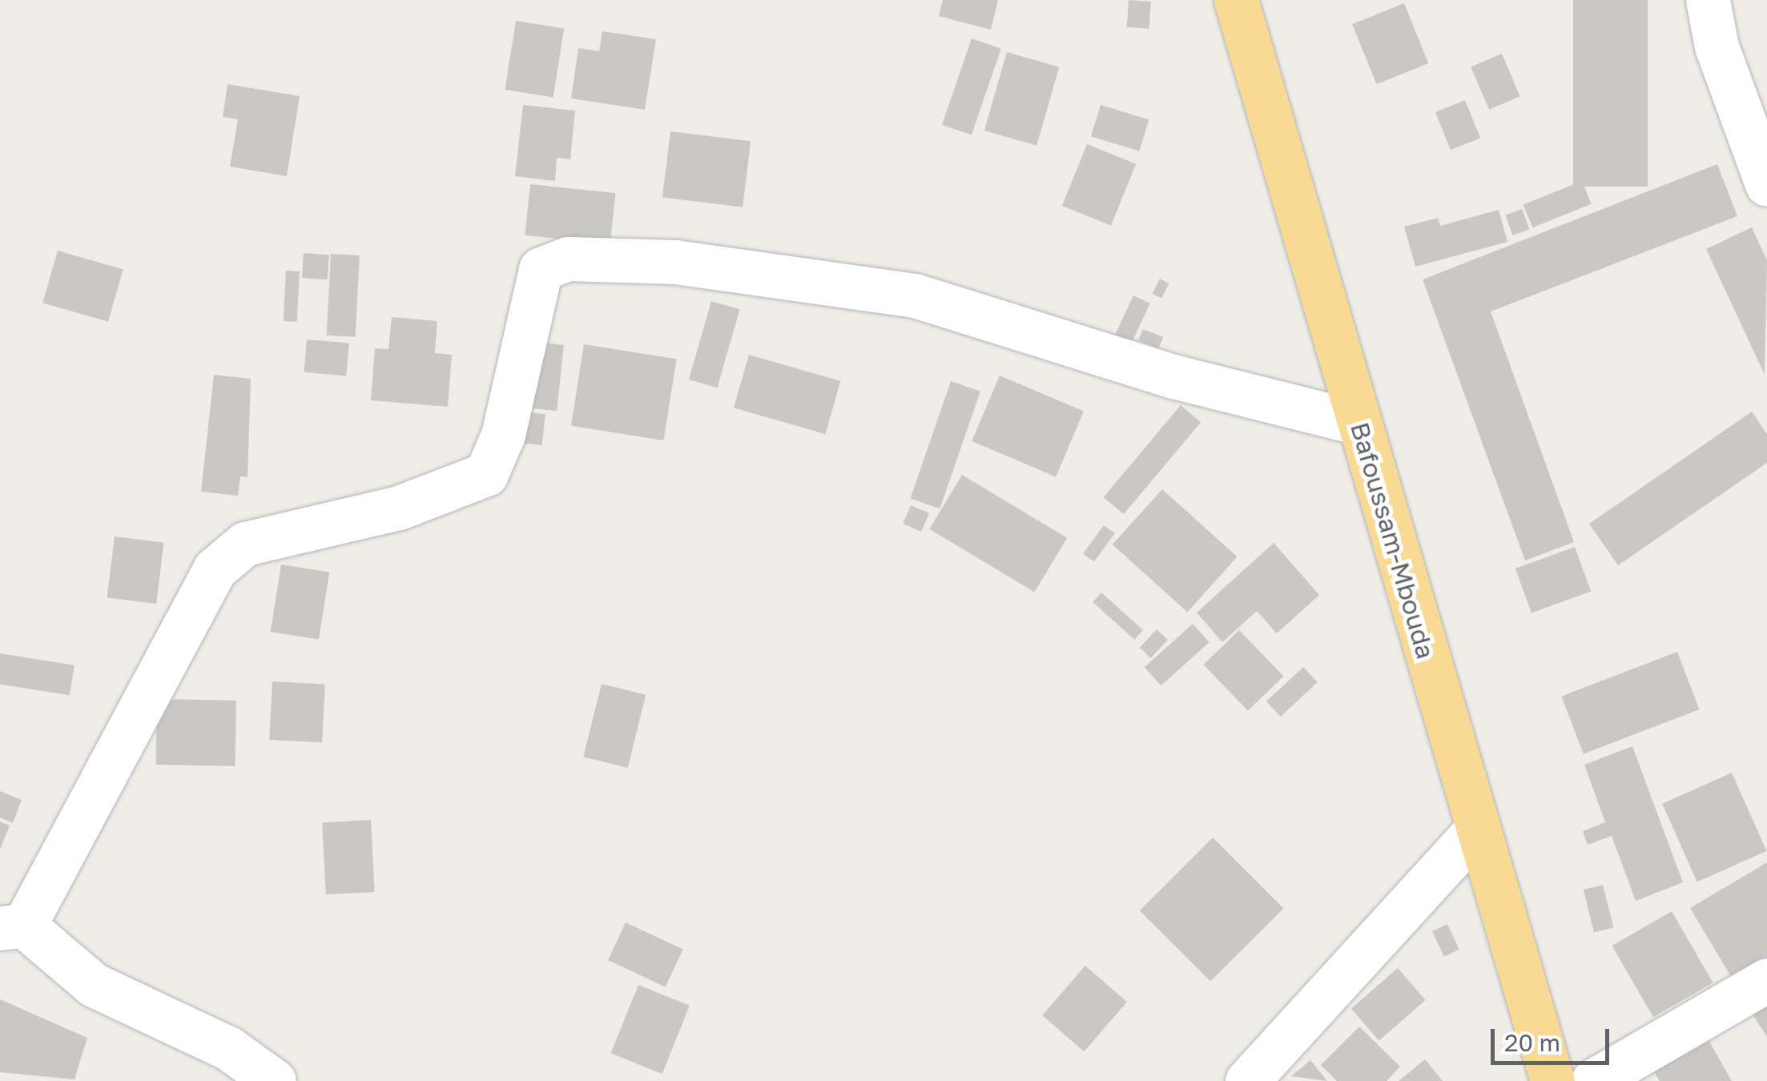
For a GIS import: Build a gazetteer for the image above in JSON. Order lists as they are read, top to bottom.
{
  "streets": {
    "highway": ["Bafoussam-Mbouda"]
  },
  "scale_bar": "20 m"
}
